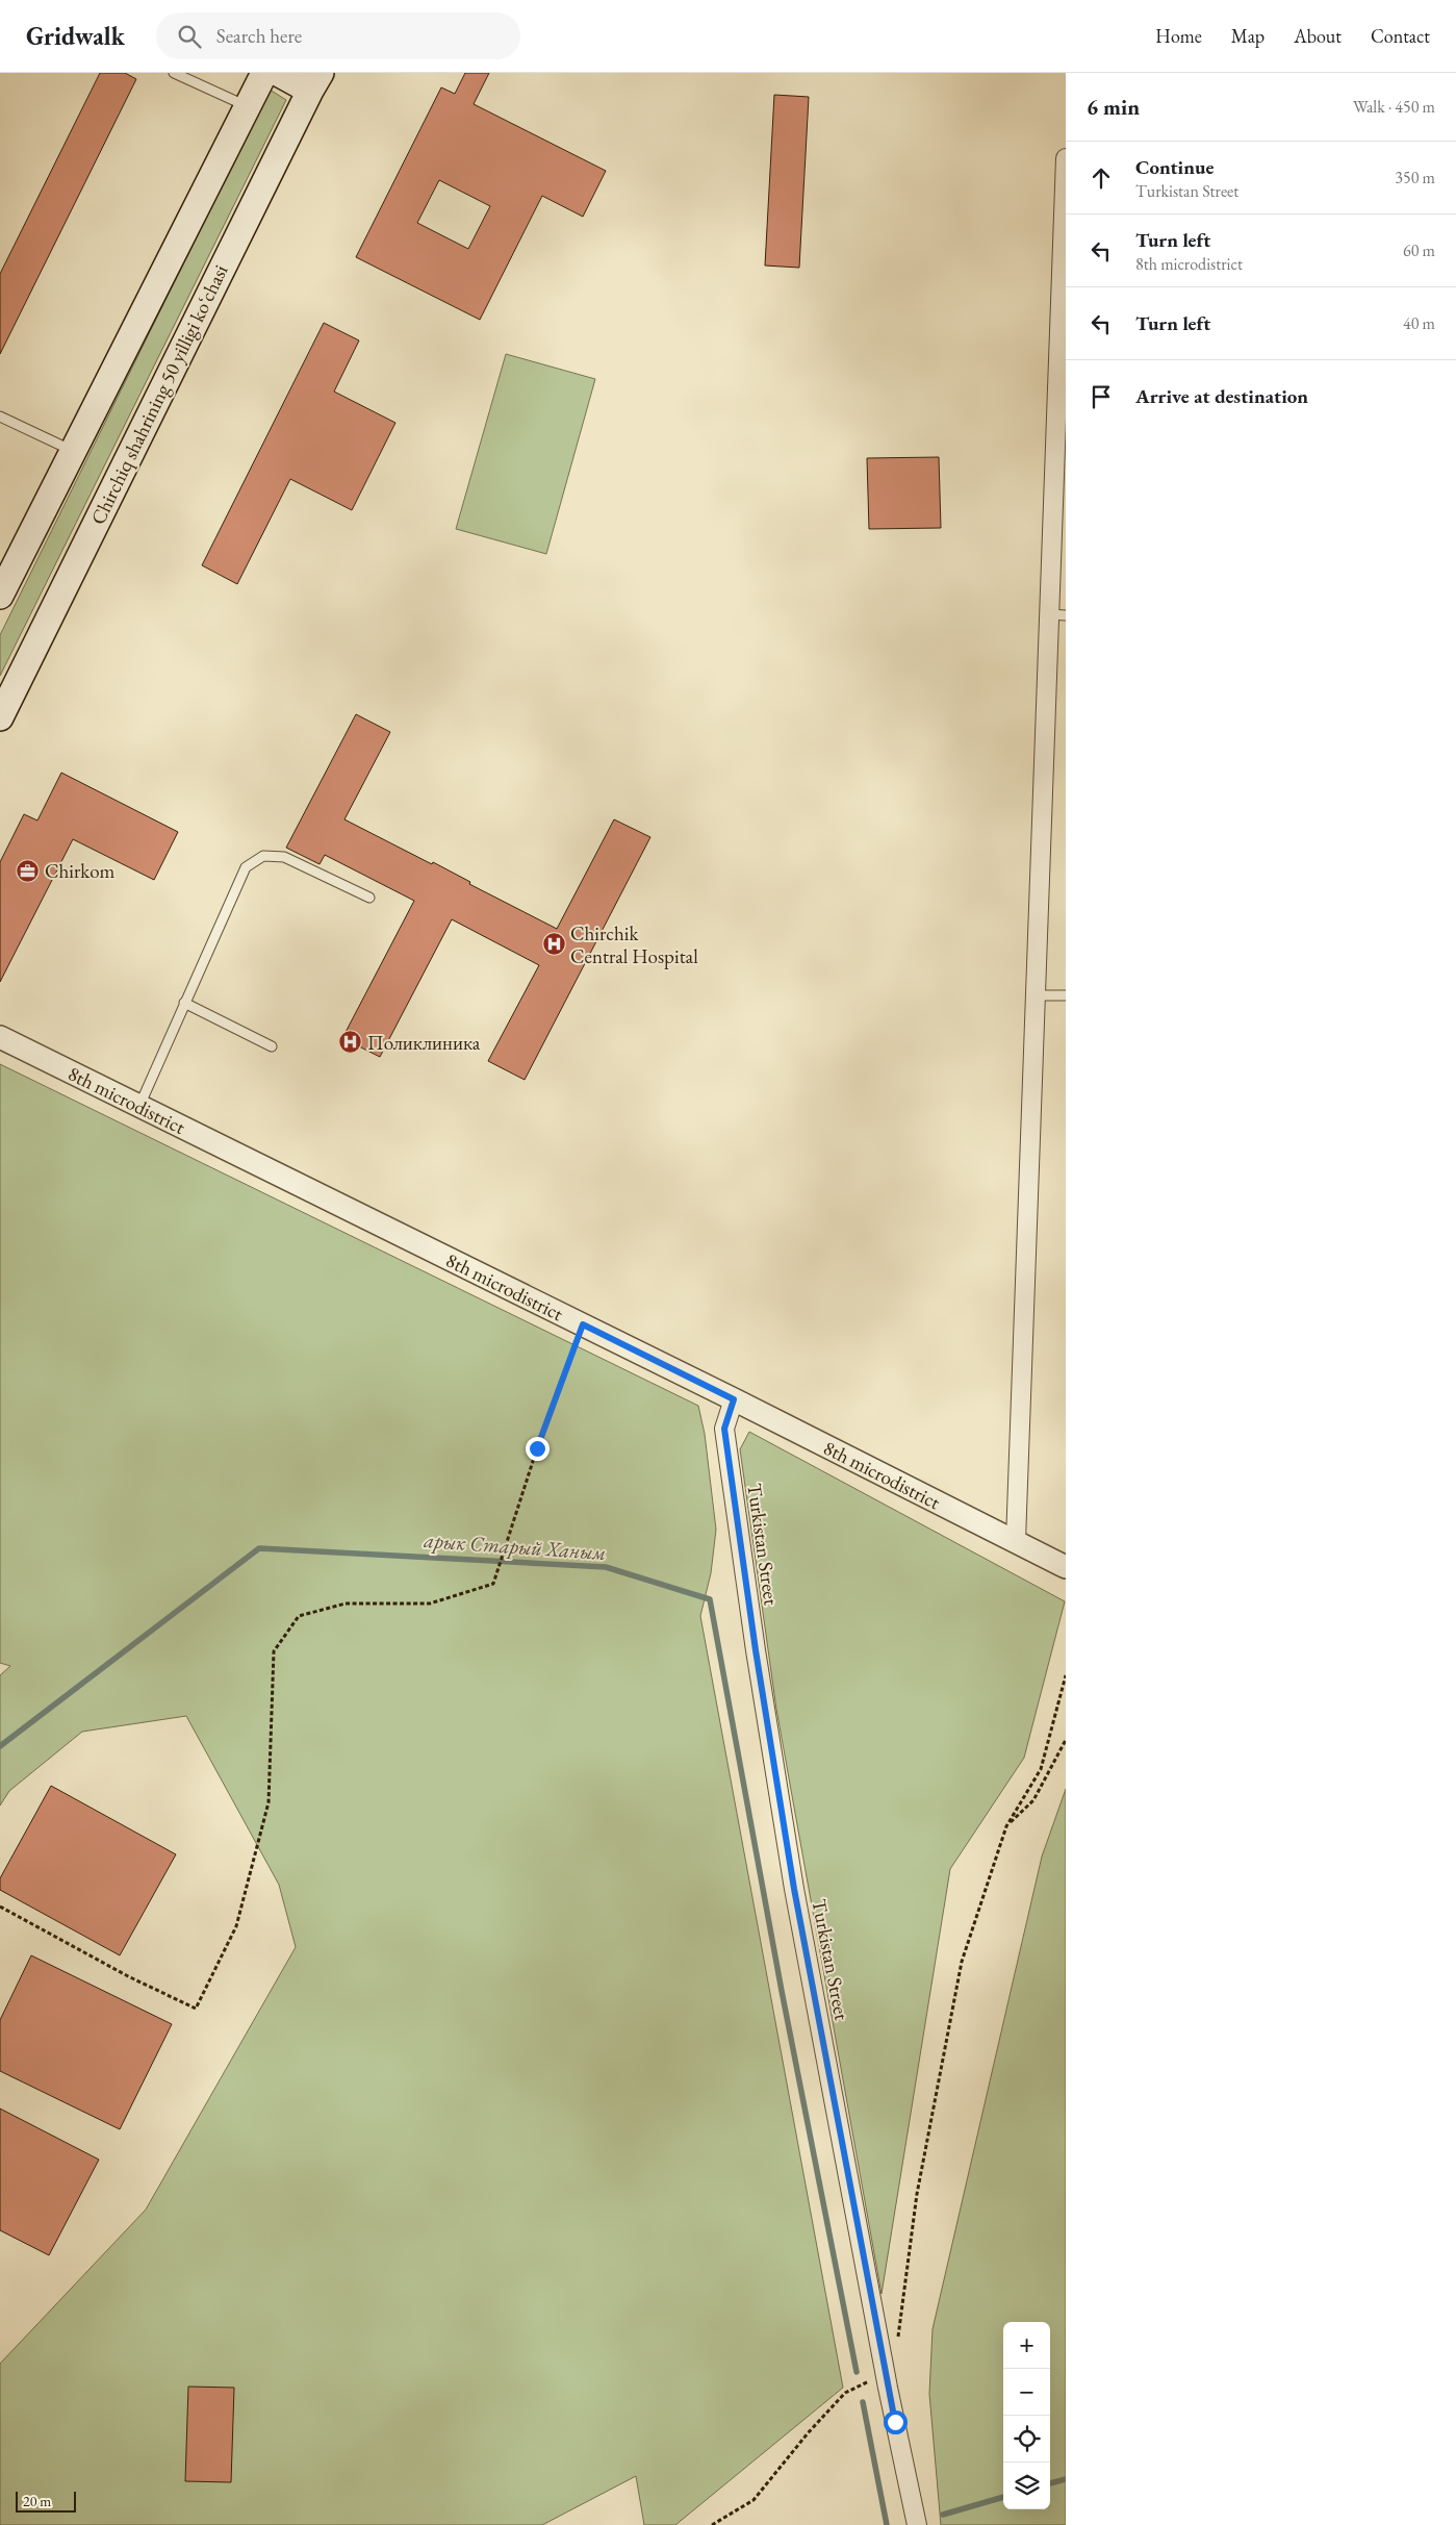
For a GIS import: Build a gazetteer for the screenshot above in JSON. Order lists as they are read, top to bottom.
{
  "streets": {
    "main road": ["Chirchiq shahrining 50 yilligi koʻchasi"],
    "street": ["8th microdistrict", "Turkistan Street"]
  },
  "crossings": [
    ["8th microdistrict", "Turkistan Street"]
  ],
  "water": ["арык Старый Ханым"],
  "places": {
    "office": ["Chirkom"],
    "hospital": ["Chirchik Central Hospital", "Поликлиника"]
  },
  "scale_bar": "20 m",
  "page": {
    "header": "Gridwalk",
    "search": "Search here",
    "nav": [
      "Home",
      "Map",
      "About",
      "Contact"
    ],
    "heading": ["6 min", "Walk · 450 m"],
    "list": [
      ["Continue", "Turkistan Street", "350 m"],
      ["Turn left", "8th microdistrict", "60 m"],
      ["Turn left", "40 m"],
      "Arrive at destination"
    ],
    "map_buttons": ["+", "−"],
    "scale": "20 m"
  }
}
